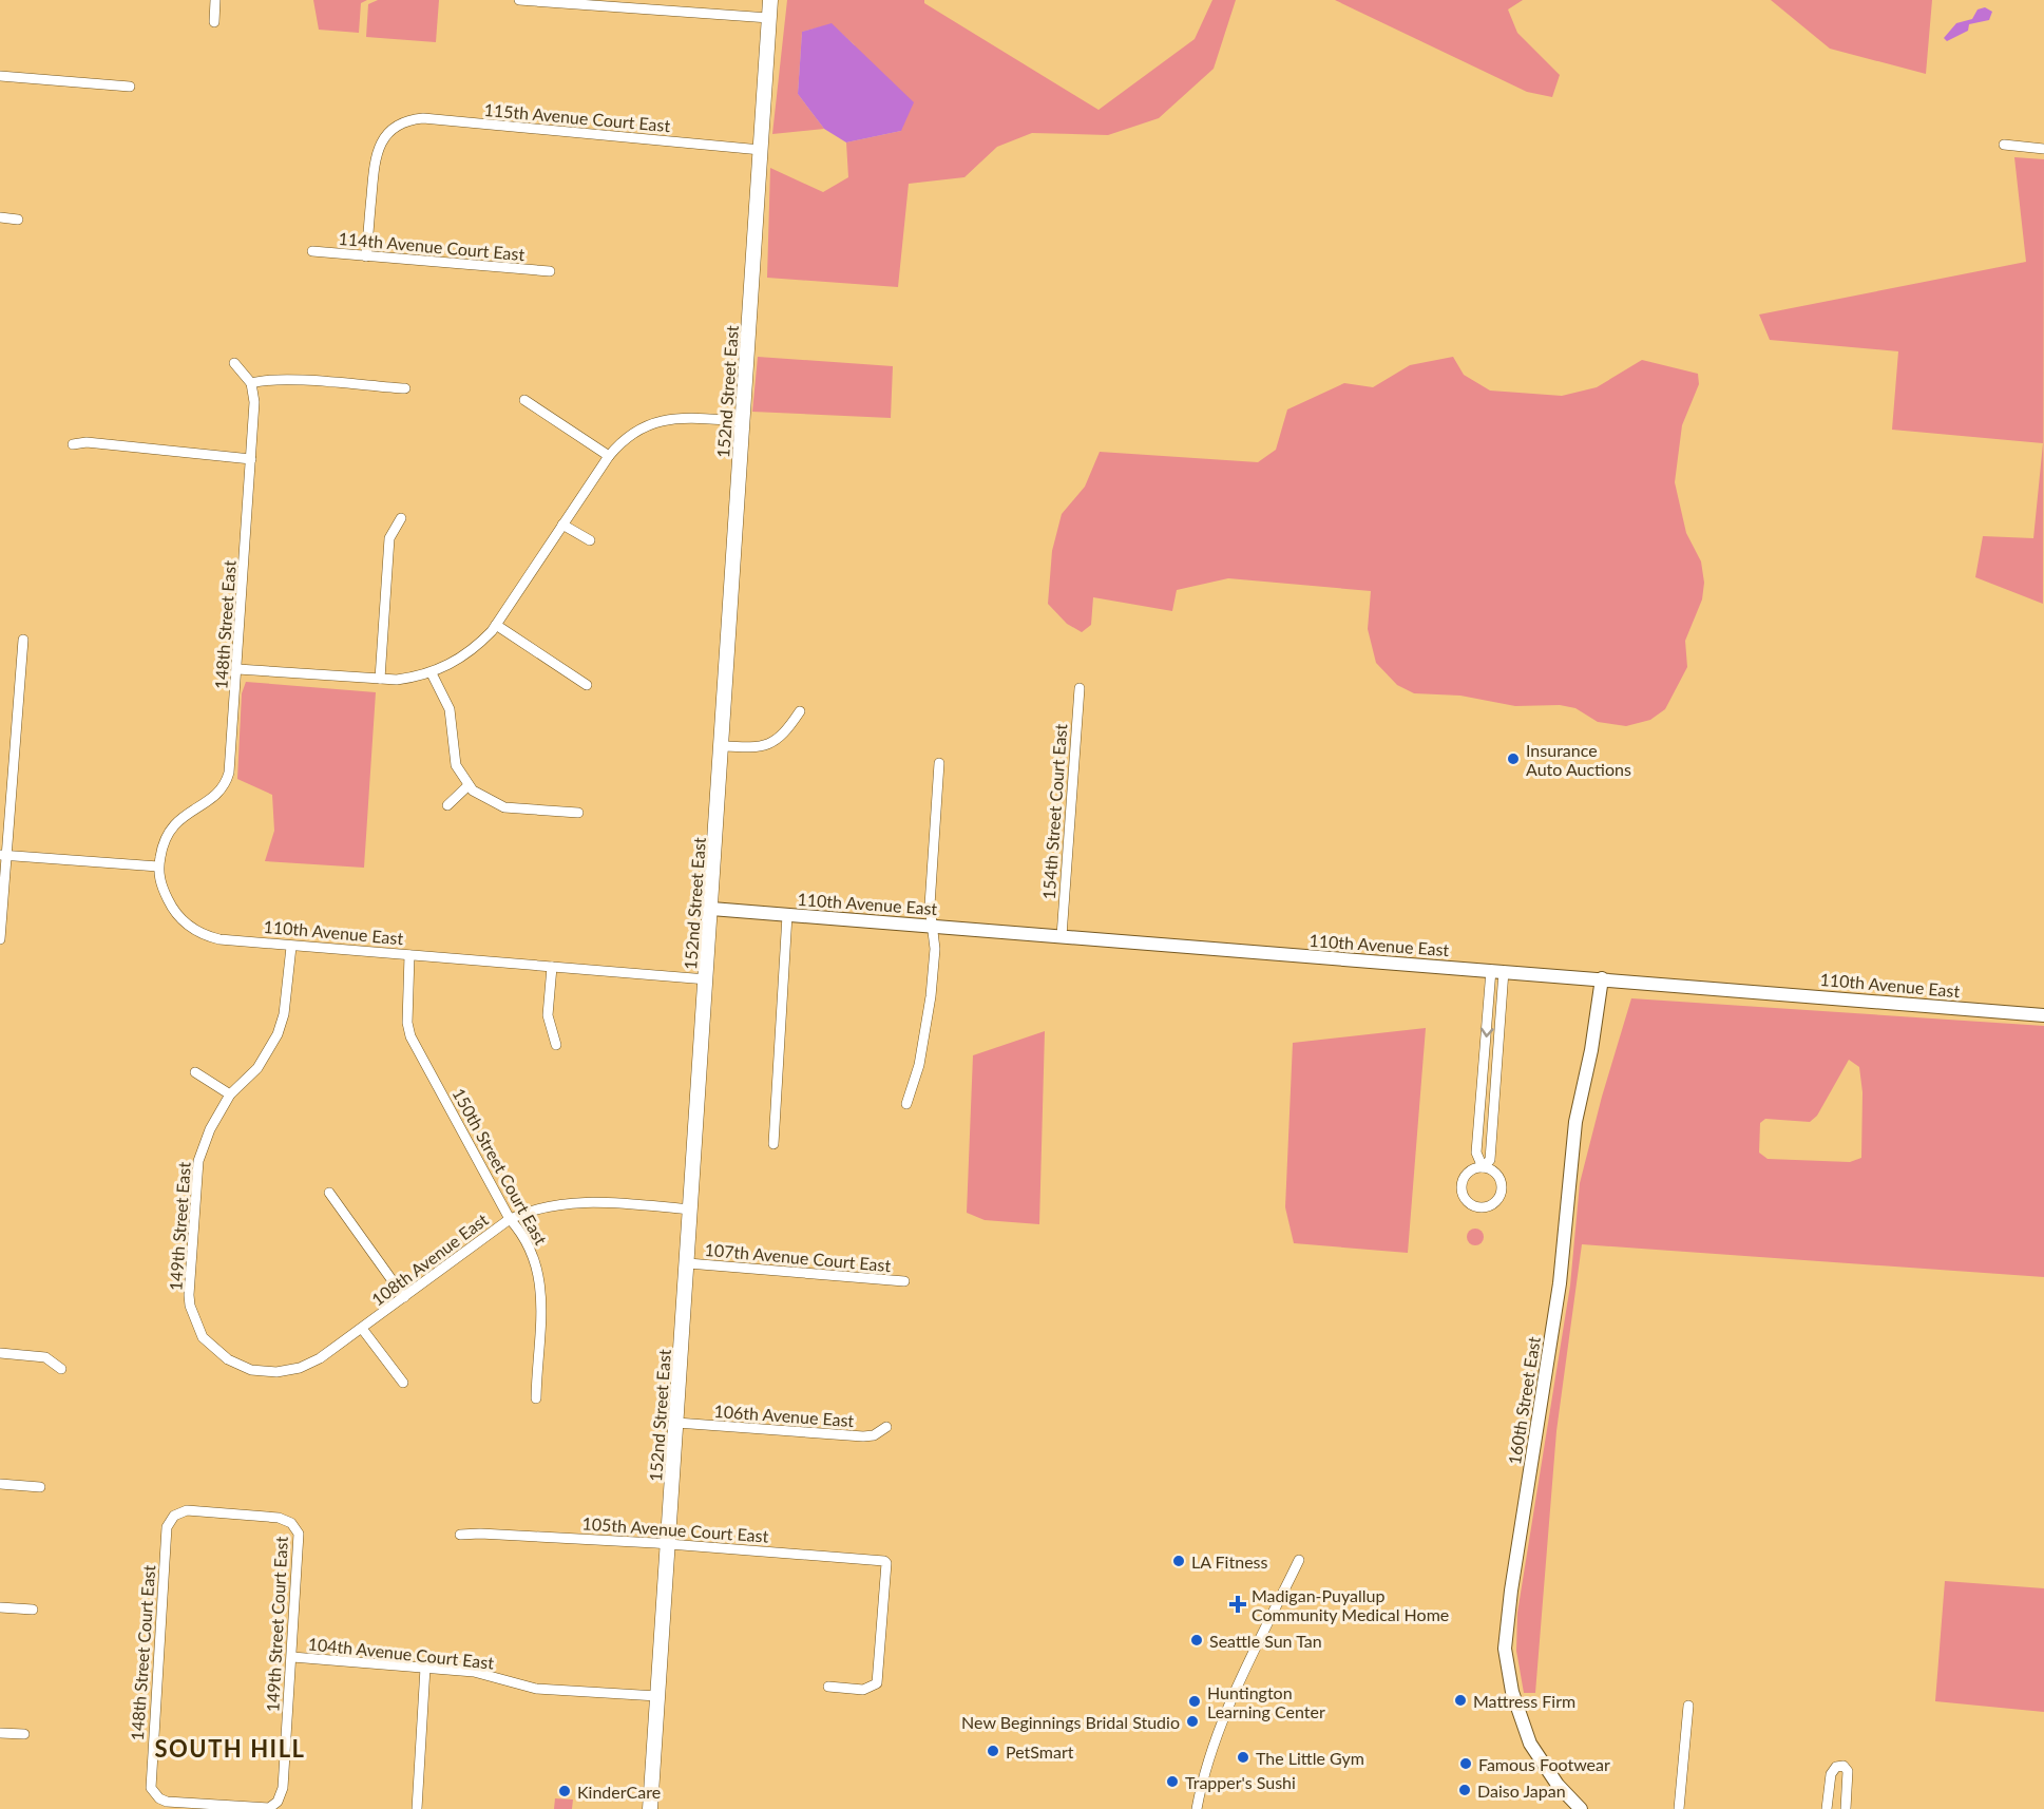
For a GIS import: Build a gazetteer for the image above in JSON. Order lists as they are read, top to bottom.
{
  "streets": {
    "main road": ["152nd Street East"],
    "street": [
      "115th Avenue Court East",
      "114th Avenue Court East",
      "148th Street East",
      "154th Street Court East",
      "110th Avenue East",
      "150th Street Court East",
      "149th Street East",
      "107th Avenue Court East",
      "108th Avenue East",
      "160th Street East",
      "106th Avenue East",
      "105th Avenue Court East",
      "149th Street Court East",
      "148th Street Court East",
      "104th Avenue Court East"
    ]
  },
  "crossings": [
    ["115th Avenue Court East", "114th Avenue Court East"],
    ["115th Avenue Court East", "152nd Street East"],
    ["152nd Street East", "110th Avenue East"],
    ["152nd Street East", "107th Avenue Court East"],
    ["152nd Street East", "108th Avenue East"],
    ["152nd Street East", "106th Avenue East"],
    ["152nd Street East", "105th Avenue Court East"],
    ["152nd Street East", "104th Avenue Court East"],
    ["148th Street East", "110th Avenue East"],
    ["154th Street Court East", "110th Avenue East"],
    ["110th Avenue East", "150th Street Court East"],
    ["110th Avenue East", "149th Street East"],
    ["110th Avenue East", "160th Street East"],
    ["150th Street Court East", "108th Avenue East"],
    ["149th Street East", "108th Avenue East"],
    ["149th Street Court East", "148th Street Court East"],
    ["149th Street Court East", "104th Avenue Court East"]
  ],
  "districts": ["SOUTH HILL"],
  "places": {
    "other": [
      "Insurance Auto Auctions",
      "LA Fitness",
      "Seattle Sun Tan",
      "Mattress Firm",
      "Huntington Learning Center",
      "New Beginnings Bridal Studio",
      "PetSmart",
      "The Little Gym",
      "Famous Footwear",
      "Trapper's Sushi",
      "Daiso Japan",
      "KinderCare"
    ],
    "health": ["Madigan-Puyallup Community Medical Home"]
  }
}
